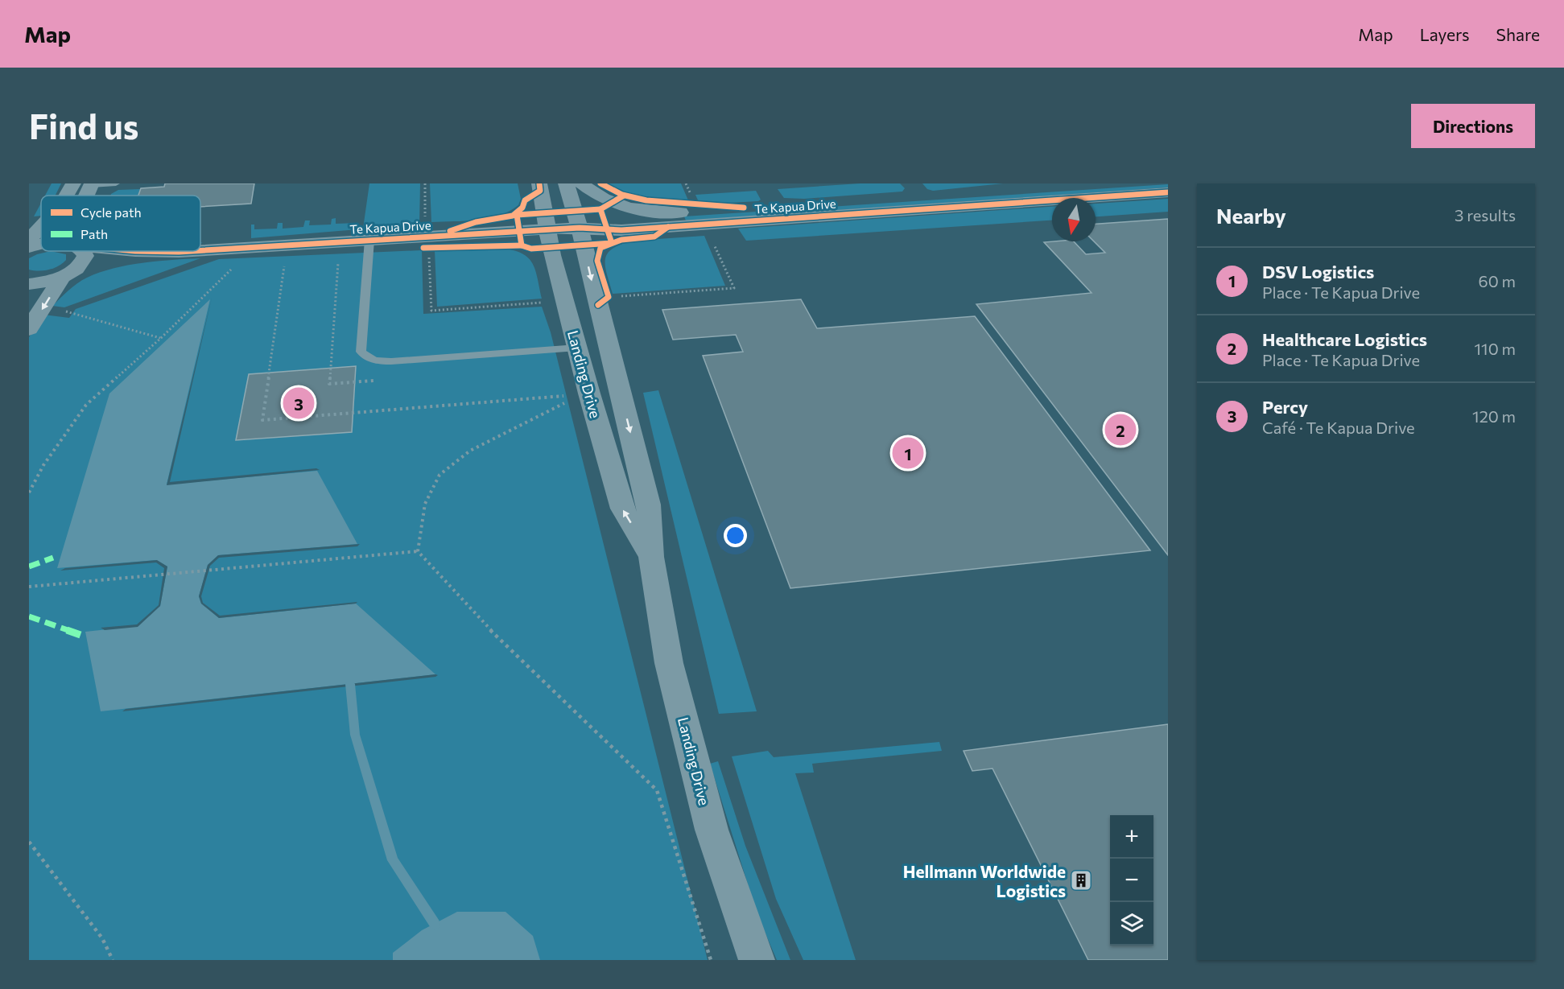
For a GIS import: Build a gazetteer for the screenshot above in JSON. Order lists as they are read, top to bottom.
{
  "streets": {
    "street": ["Te Kapua Drive", "Landing Drive"]
  },
  "crossings": [
    ["Te Kapua Drive", "Landing Drive"]
  ],
  "places": {
    "building": ["Hellmann Worldwide Logistics"]
  },
  "legend": ["Cycle path", "Path"],
  "north": "bottom",
  "page": {
    "header": "Map",
    "nav": ["Map", "Layers", "Share"],
    "buttons": "Directions",
    "title": "Find us",
    "heading": ["Nearby", "3 results"],
    "list": [
      {
        "mark": "1",
        "name": "DSV Logistics",
        "note": "Place · Te Kapua Drive",
        "value": "60 m"
      },
      {
        "mark": "2",
        "name": "Healthcare Logistics",
        "note": "Place · Te Kapua Drive",
        "value": "110 m"
      },
      {
        "mark": "3",
        "name": "Percy",
        "note": "Café · Te Kapua Drive",
        "value": "120 m"
      }
    ],
    "pins": ["3", "2", "1"],
    "map_buttons": ["+", "−"]
  }
}
